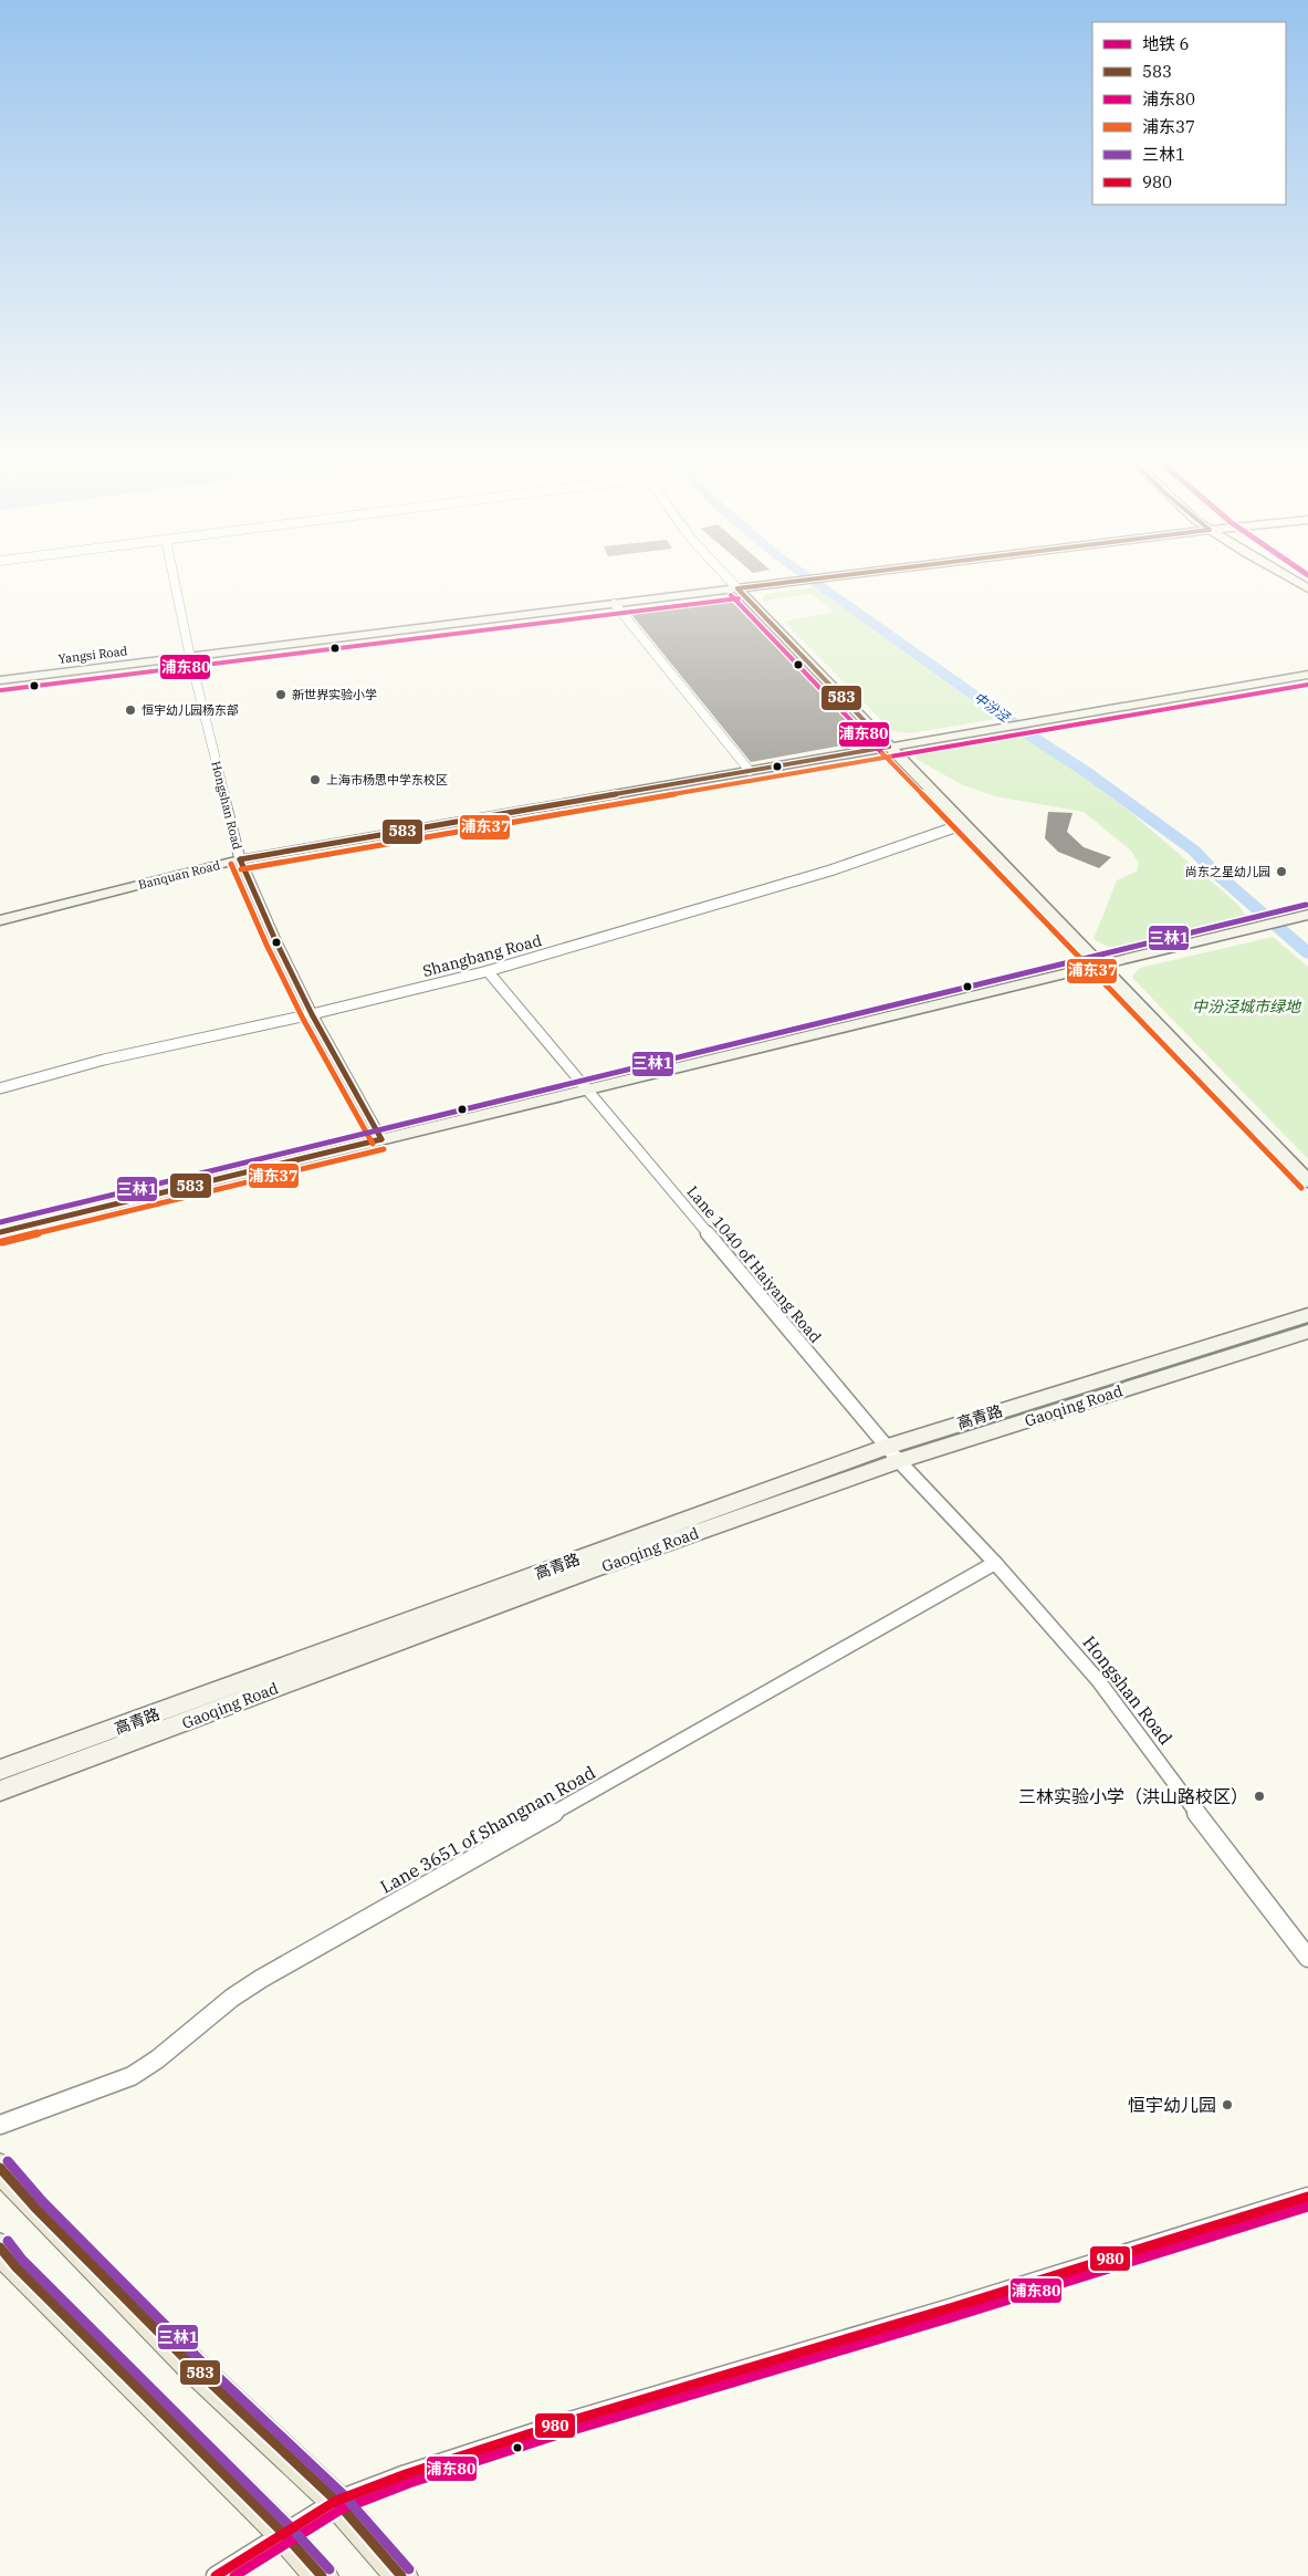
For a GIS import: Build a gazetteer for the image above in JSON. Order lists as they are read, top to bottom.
{
  "streets": {
    "street": [
      "Yangsi Road",
      "Hongshan Road",
      "Banquan Road",
      "Shangbang Road",
      "Lane 1040 of Haiyang Road",
      "Gaoqing Road",
      "高青路",
      "Lane 3651 of Shangnan Road"
    ]
  },
  "crossings": [
    ["Yangsi Road", "Hongshan Road"],
    ["Hongshan Road", "Banquan Road"],
    ["Hongshan Road", "Shangbang Road"],
    ["Hongshan Road", "Lane 1040 of Haiyang Road"],
    ["Hongshan Road", "Gaoqing Road"],
    ["Hongshan Road", "高青路"],
    ["Hongshan Road", "Lane 3651 of Shangnan Road"],
    ["Shangbang Road", "Lane 1040 of Haiyang Road"],
    ["Lane 1040 of Haiyang Road", "Gaoqing Road"],
    ["Lane 1040 of Haiyang Road", "高青路"],
    ["Gaoqing Road", "高青路"]
  ],
  "water": ["中汾泾"],
  "parks": ["中汾泾城市绿地"],
  "places": [
    "新世界实验小学",
    "恒宇幼儿园杨东部",
    "上海市杨思中学东校区",
    "尚东之星幼儿园",
    "三林实验小学（洪山路校区）",
    "恒宇幼儿园"
  ],
  "lines": [
    "transit line 583",
    "transit line 浦东80",
    "transit line 浦东37",
    "transit line 三林1",
    "transit line 980"
  ],
  "legend": [
    "地铁 6",
    "583",
    "浦东80",
    "浦东37",
    "三林1",
    "980"
  ]
}
